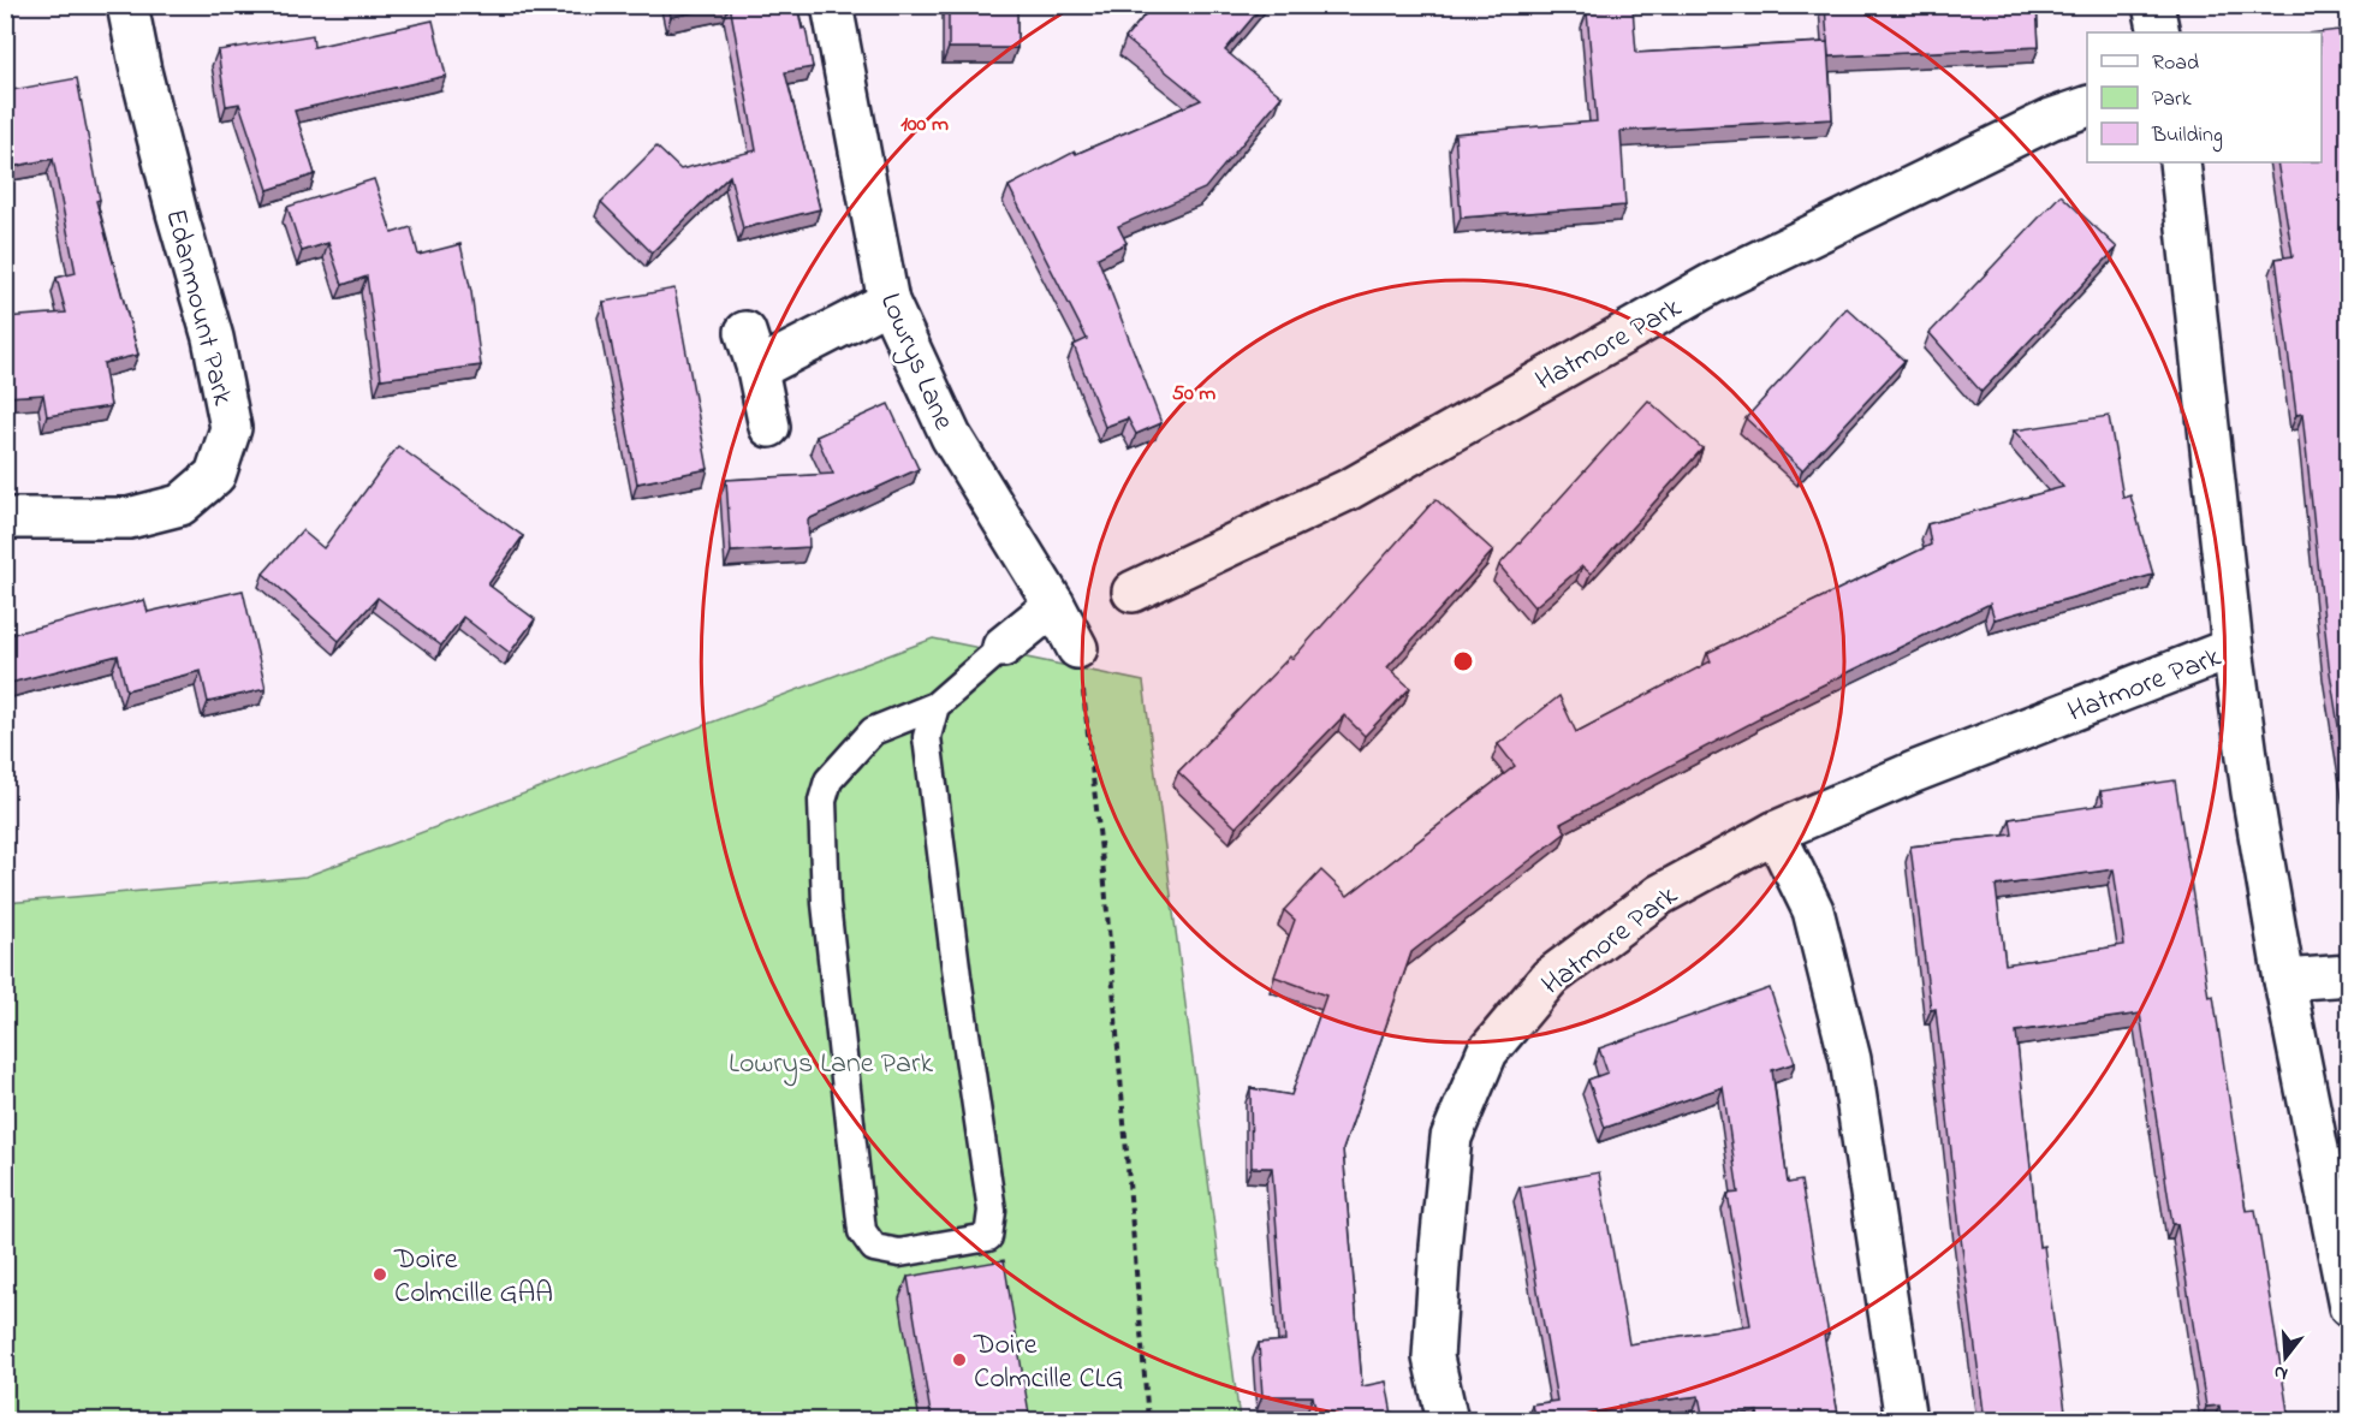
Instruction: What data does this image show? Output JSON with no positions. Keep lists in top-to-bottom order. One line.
{"streets":{"street":["Edanmount Park","Hatmore Park","Lowrys Lane"]},"parks":["Lowrys Lane Park"],"places":["Doire Colmcille GAA","Doire Colmcille CLG"],"legend":["Road","Park","Building"],"north":"bottom","rings":["100 m","50 m"]}
